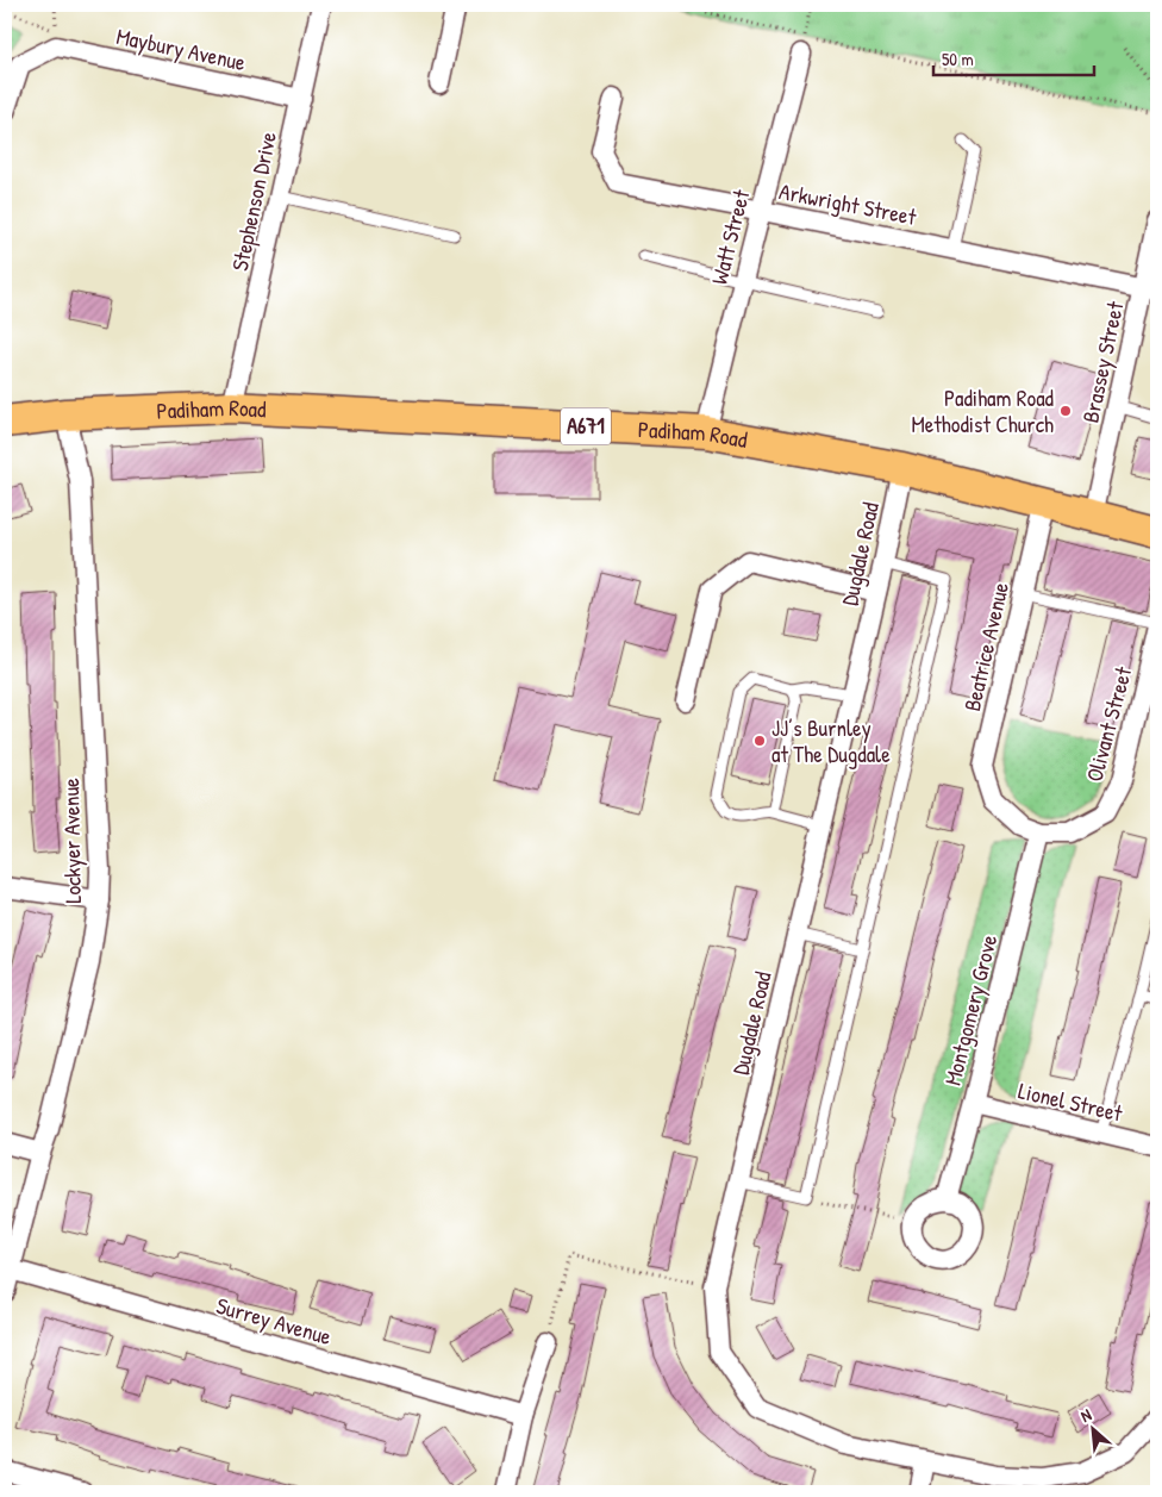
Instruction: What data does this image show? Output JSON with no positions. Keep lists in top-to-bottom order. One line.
{"streets":{"main road":["Padiham Road","A671"],"street":["Maybury Avenue","Stephenson Drive","Arkwright Street","Watt Street","Brassey Street","Dugdale Road","Beatrice Avenue","Olivant Street","Lockyer Avenue","Montgomery Grove","Lionel Street","Surrey Avenue"]},"crossings":[["Maybury Avenue","Stephenson Drive"],["Stephenson Drive","Padiham Road"],["Arkwright Street","Watt Street"],["Arkwright Street","Brassey Street"],["Watt Street","Padiham Road"],["Brassey Street","Padiham Road"],["Padiham Road","Dugdale Road"],["Padiham Road","Beatrice Avenue"],["Padiham Road","Lockyer Avenue"],["Beatrice Avenue","Olivant Street"],["Olivant Street","Montgomery Grove"],["Lockyer Avenue","Surrey Avenue"],["Montgomery Grove","Lionel Street"]],"places":["Padiham Road Methodist Church","JJ’s Burnley at The Dugdale"],"scale_bar":"50 m","north":"top left"}
